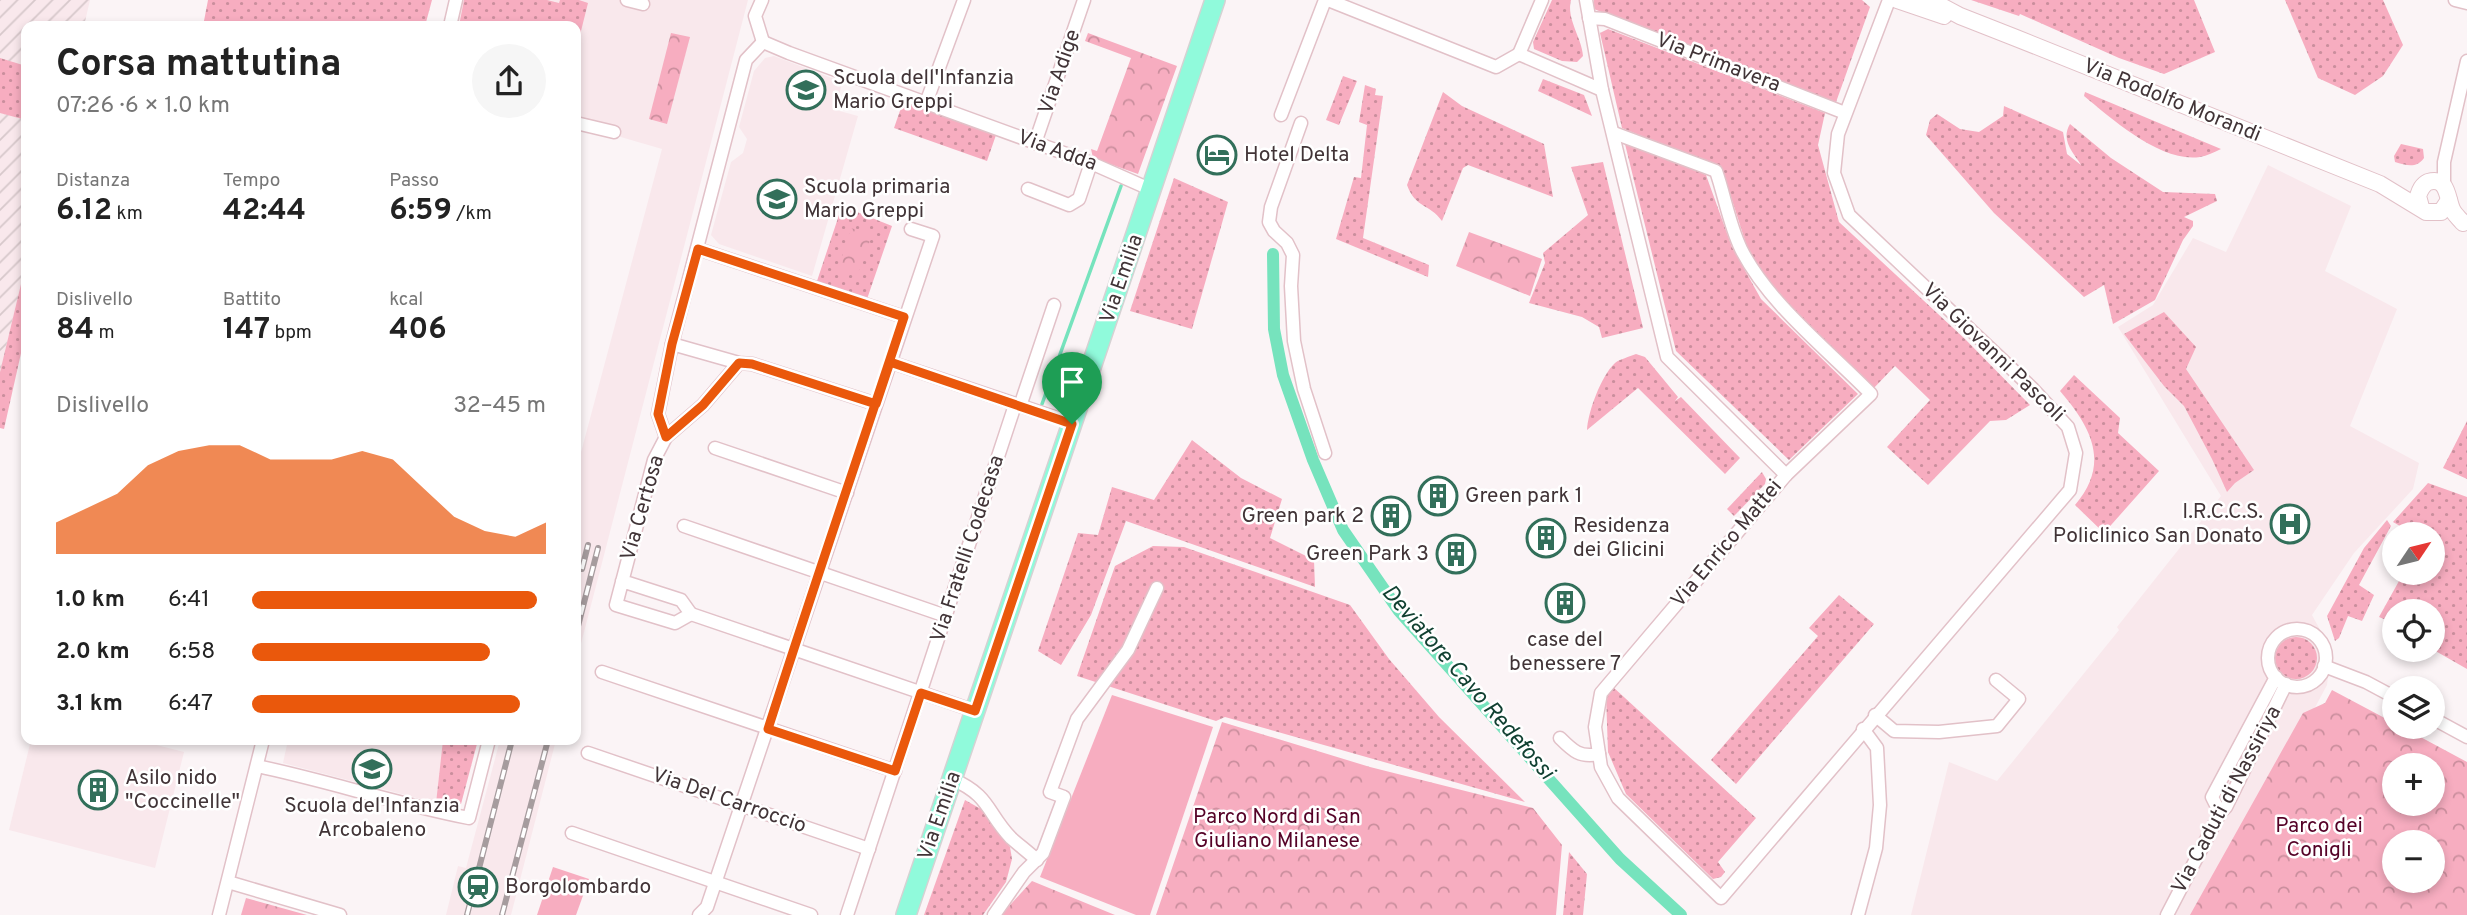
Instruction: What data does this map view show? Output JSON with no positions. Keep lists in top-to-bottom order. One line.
{"streets":{"main road":["Via Emilia"],"street":["Via Primavera","Via Adige","Via Rodolfo Morandi","Via Adda","Via Giovanni Pascoli","Via Certosa","Via Enrico Mattei","Via Fratelli Codecasa","Via Caduti di Nassiriya","Via Del Carroccio"]},"crossings":[["Via Primavera","Via Giovanni Pascoli"],["Via Primavera","Via Enrico Mattei"],["Via Adige","Via Adda"],["Via Adda","Via Emilia"],["Via Giovanni Pascoli","Via Enrico Mattei"],["Via Fratelli Codecasa","Via Del Carroccio"]],"water":["Deviatore Cavo Redefossi"],"parks":["Parco Nord di San Giuliano Milanese","Parco dei Conigli"],"places":{"school or university":["Scuola dell'Infanzia Mario Greppi","Scuola primaria Mario Greppi","Scuola del'Infanzia Arcobaleno"],"hotel":["Hotel Delta"],"building":["Green park 1","Green park 2","Residenza dei Glicini","Green Park 3","case del benessere 7","Asilo nido \"Coccinelle\""],"hospital":["I.R.C.C.S. Policlinico San Donato"],"station":["Borgolombardo"]},"north":"top right","page":{"heading":["Corsa mattutina","07:26 · 6 × 1.0 km"],"stats":[["Distanza","6.12 km"],["Tempo","42:44"],["Passo","6:59 /km"],["Dislivello","84 m"],["Battito","147 bpm"],["kcal","406"]],"chart":["Dislivello","32–45 m"],"map_buttons":["+","−"],"list":[{"name":"1.0 km","note":"6:41"},{"name":"2.0 km","note":"6:58"},{"name":"3.1 km","note":"6:47"}]}}
